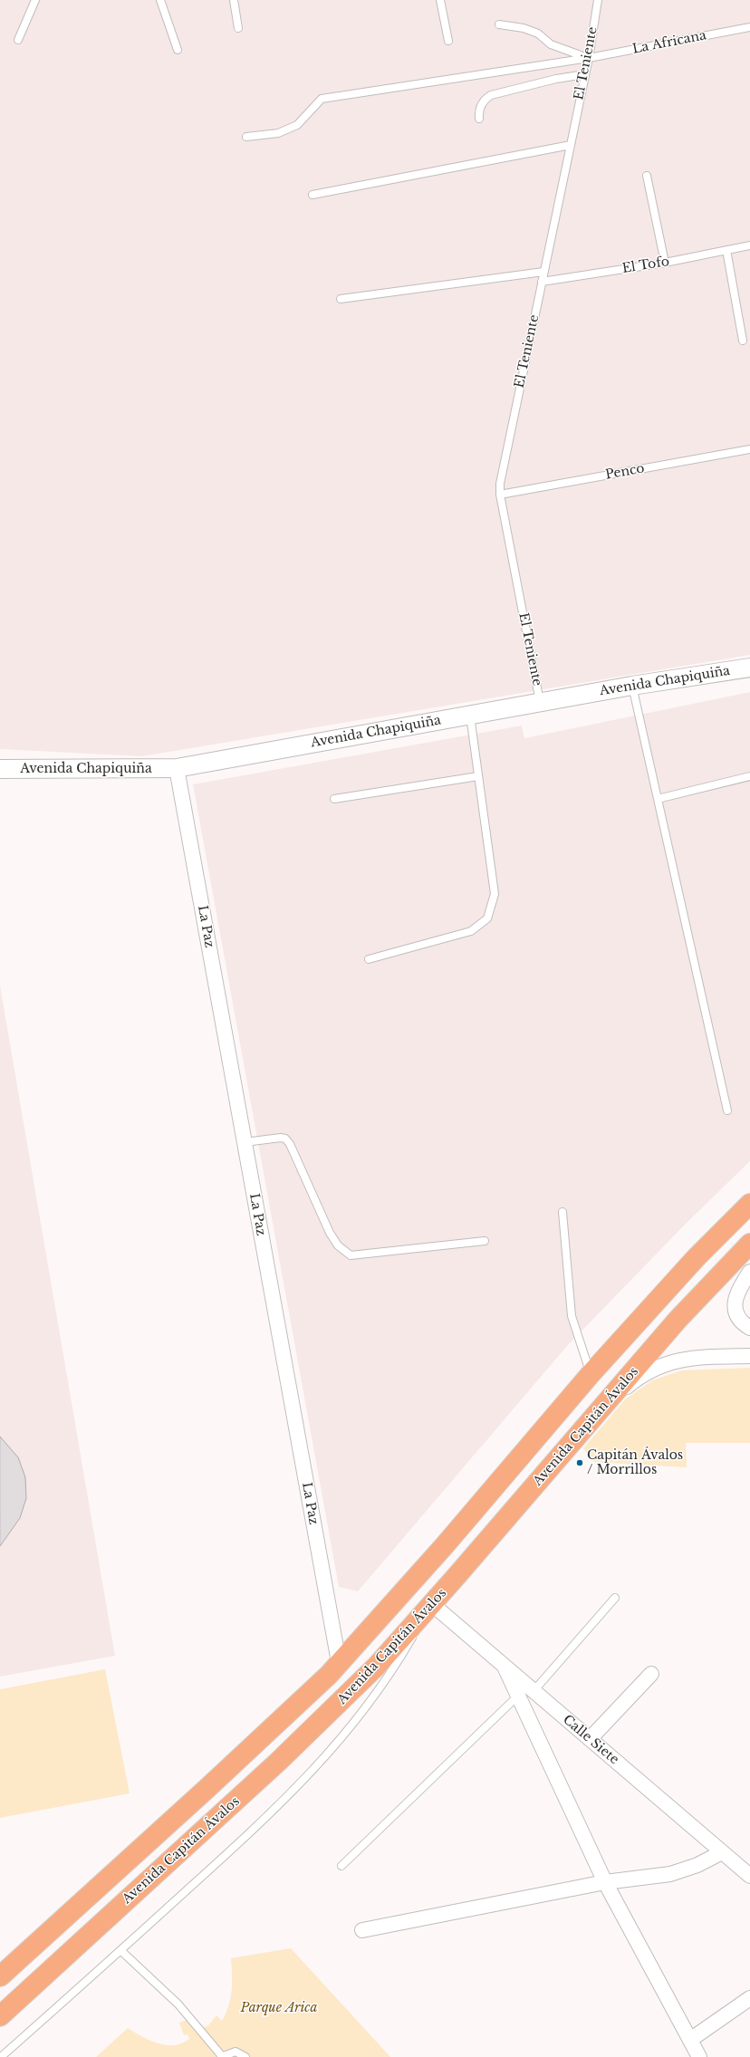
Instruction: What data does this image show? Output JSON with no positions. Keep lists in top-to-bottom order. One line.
{"streets":{"highway":["Avenida Capitán Ávalos"],"street":["Avenida Chapiquiña","La Paz","Calle Siete"],"lane":["La Africana","El Teniente","El Tofo","Penco"]},"crossings":[["La Africana","El Teniente"],["El Teniente","El Tofo"],["El Teniente","Penco"],["El Teniente","Avenida Chapiquiña"],["Avenida Chapiquiña","La Paz"],["Avenida Capitán Ávalos","Calle Siete"]],"parks":["Parque Arica"],"places":["Capitán Ávalos / Morrillos"]}
